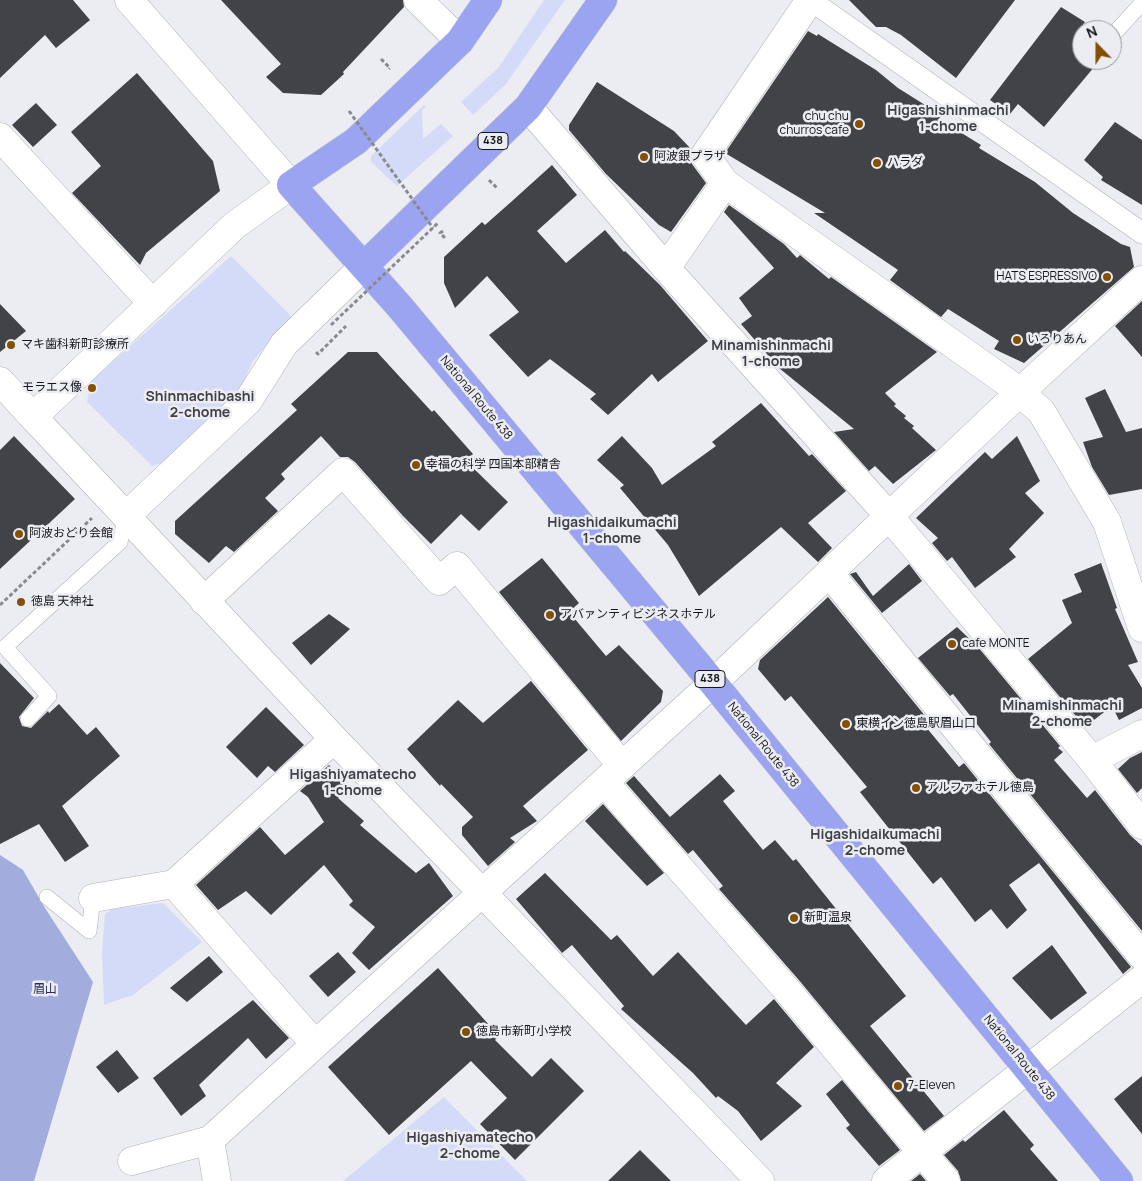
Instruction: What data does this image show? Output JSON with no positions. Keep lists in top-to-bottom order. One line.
{"streets":{"highway":["438","National Route 438"]},"crossings":[["438","National Route 438"]],"districts":["Higashishinmachi 1-chome","Minamishinmachi 1-chome","Shinmachibashi 2-chome","Higashidaikumachi 1-chome","Minamishinmachi 2-chome","Higashiyamatecho 1-chome","Higashidaikumachi 2-chome","Higashiyamatecho 2-chome"],"parks":["眉山"],"places":["chu chu churros cafe","阿波銀プラザ","ハラダ","HATS ESPRESSIVO","いろりあん","マキ歯科新町診療所","モラエス像","幸福の科学 四国本部精舎","阿波おどり会館","徳島 天神社","アバァンティビジネスホテル","cafe MONTE","東横イン徳島駅眉山口","アルファホテル徳島","新町温泉","徳島市新町小学校","7-Eleven"],"north":"top"}
